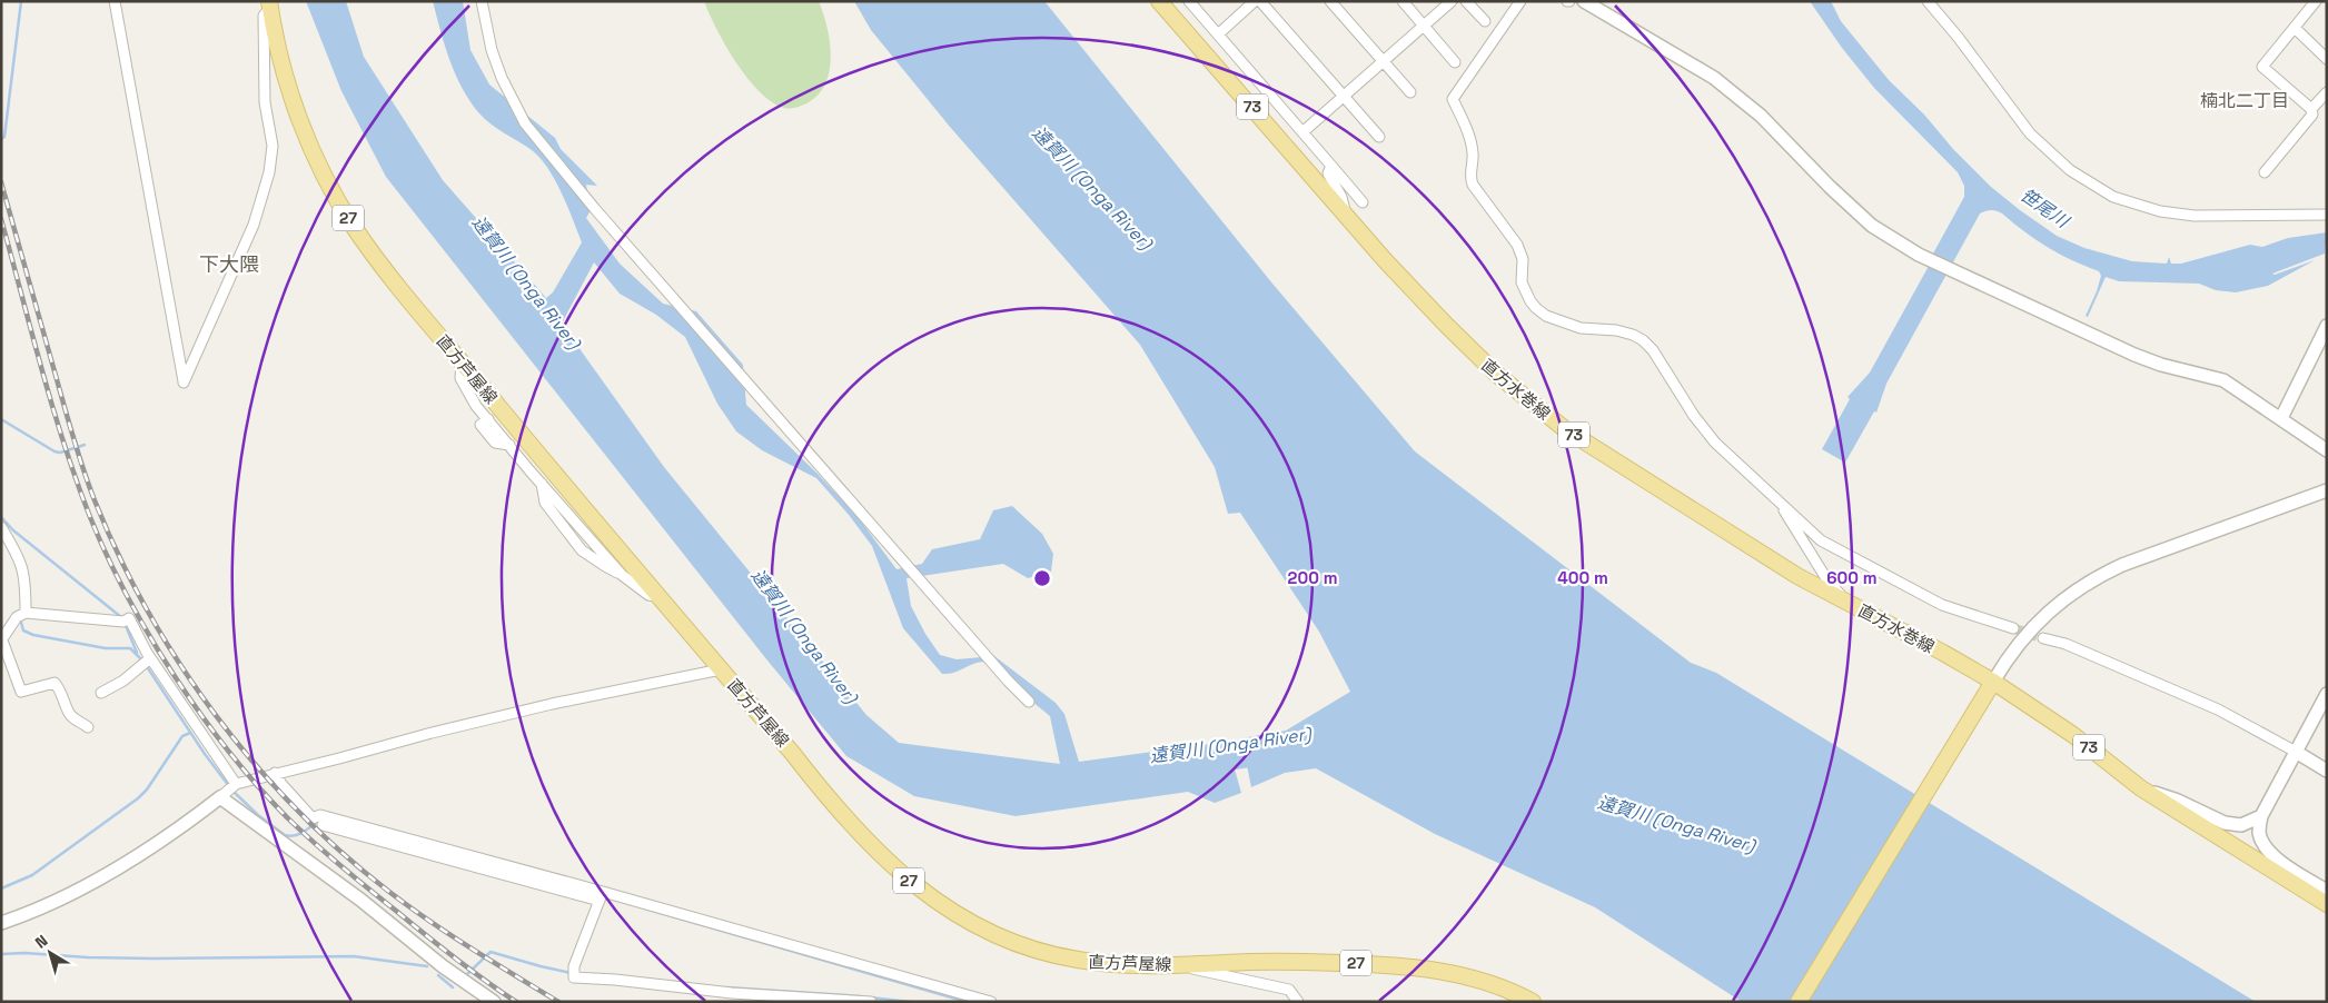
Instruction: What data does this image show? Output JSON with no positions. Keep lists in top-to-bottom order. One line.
{"streets":{"main road":["73","27","直方芦屋線","直方水巻線"]},"districts":["楠北二丁目","下大隈"],"water":["遠賀川 (Onga River)","笹尾川"],"north":"top left","rings":["200 m","400 m","600 m"]}
